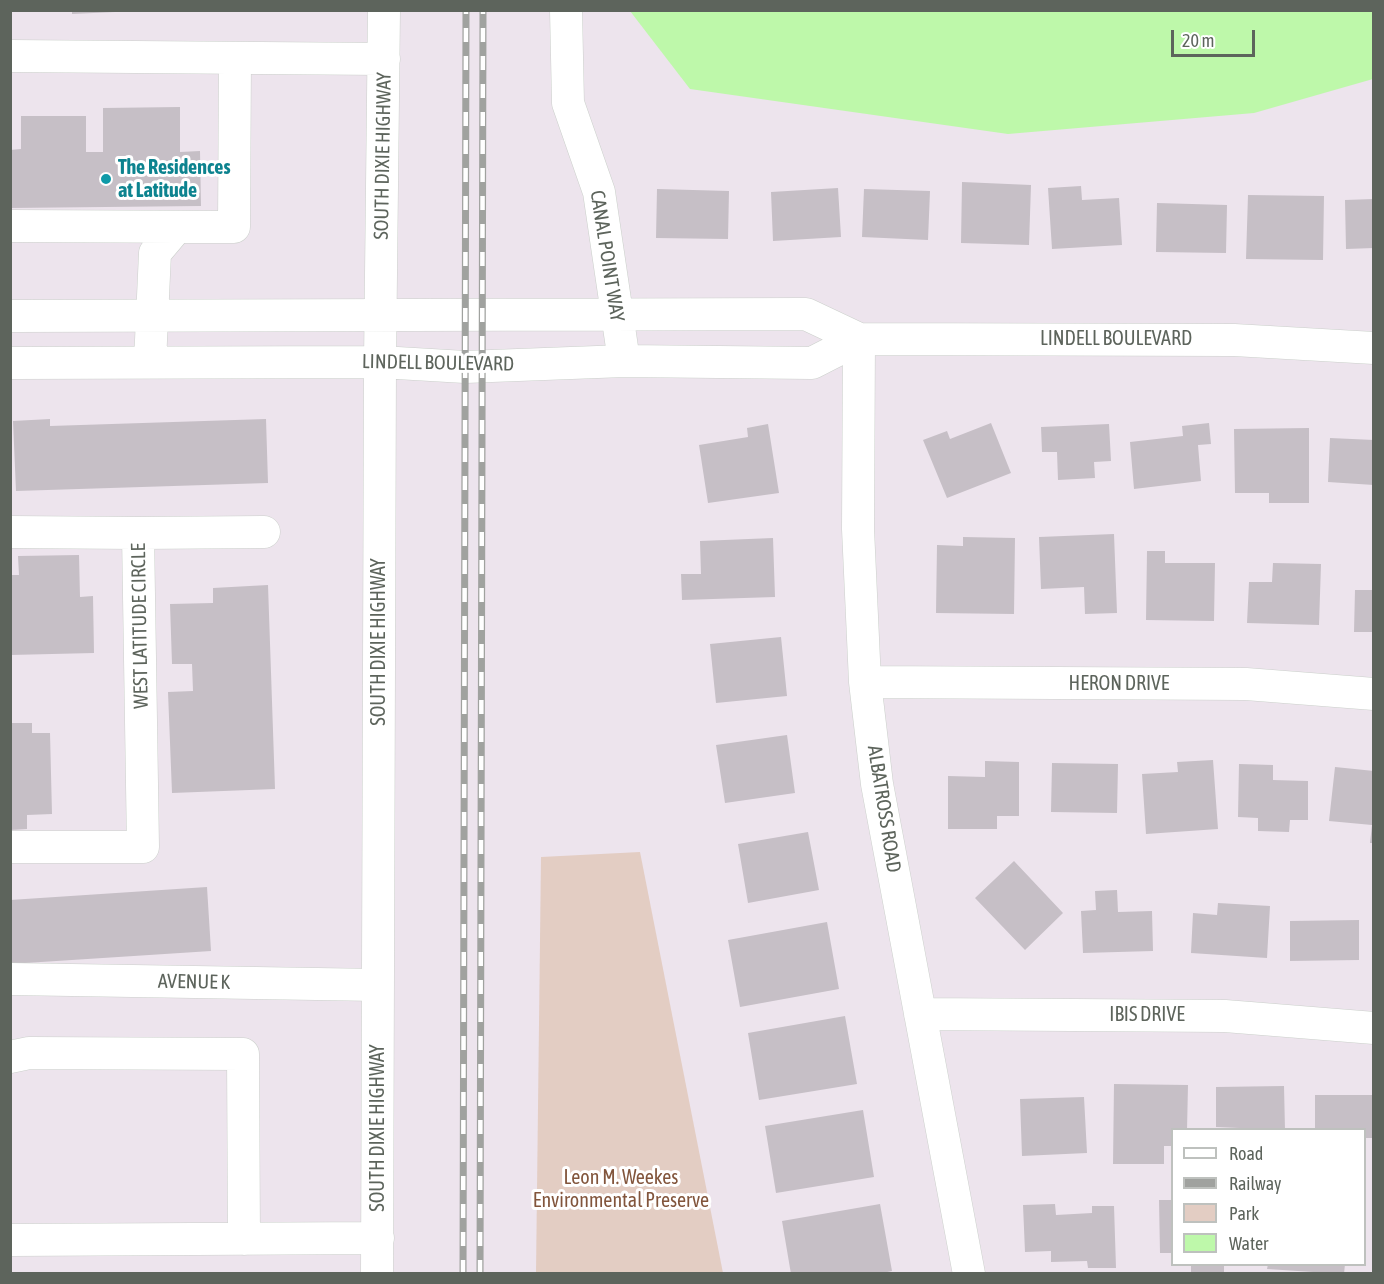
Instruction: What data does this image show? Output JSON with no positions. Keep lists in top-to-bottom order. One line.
{"streets":{"street":["SOUTH DIXIE HIGHWAY","CANAL POINT WAY","LINDELL BOULEVARD","WEST LATITUDE CIRCLE","HERON DRIVE","ALBATROSS ROAD","AVENUE K","IBIS DRIVE"]},"crossings":[["SOUTH DIXIE HIGHWAY","LINDELL BOULEVARD"],["SOUTH DIXIE HIGHWAY","AVENUE K"],["CANAL POINT WAY","LINDELL BOULEVARD"],["LINDELL BOULEVARD","ALBATROSS ROAD"],["HERON DRIVE","ALBATROSS ROAD"],["ALBATROSS ROAD","IBIS DRIVE"]],"parks":["Leon M. Weekes Environmental Preserve"],"places":["The Residences at Latitude"],"legend":["Road","Railway","Park","Water"],"scale_bar":"20 m"}
